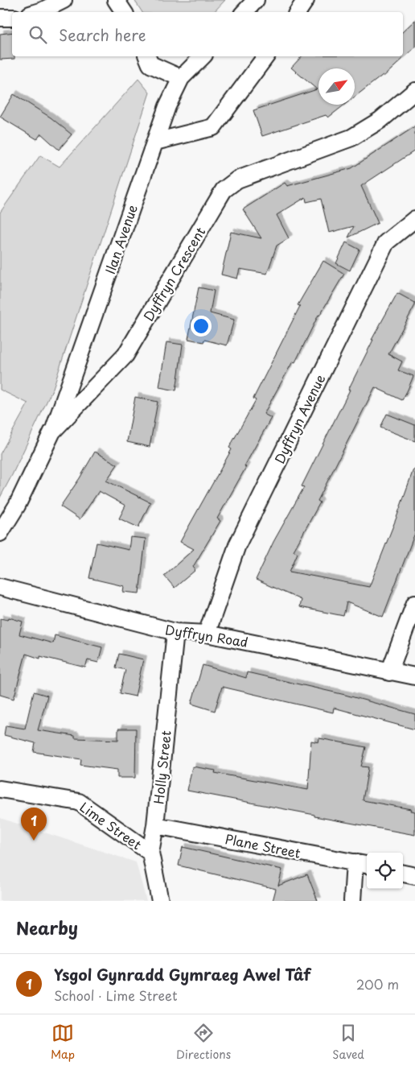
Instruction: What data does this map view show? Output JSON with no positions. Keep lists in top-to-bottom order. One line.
{"streets":{"street":["Ilan Avenue","Dyffryn Crescent","Dyffryn Avenue","Dyffryn Road","Holly Street","Lime Street","Plane Street"]},"crossings":[["Ilan Avenue","Dyffryn Crescent"],["Dyffryn Avenue","Dyffryn Road"],["Dyffryn Road","Holly Street"],["Holly Street","Lime Street"],["Holly Street","Plane Street"]],"north":"top right","page":{"search":"Search here","pins":"1","heading":"Nearby","list":[{"mark":"1","name":"Ysgol Gynradd Gymraeg Awel Tâf","note":"School · Lime Street","value":"200 m"}],"nav":["Map","Directions","Saved"]}}
